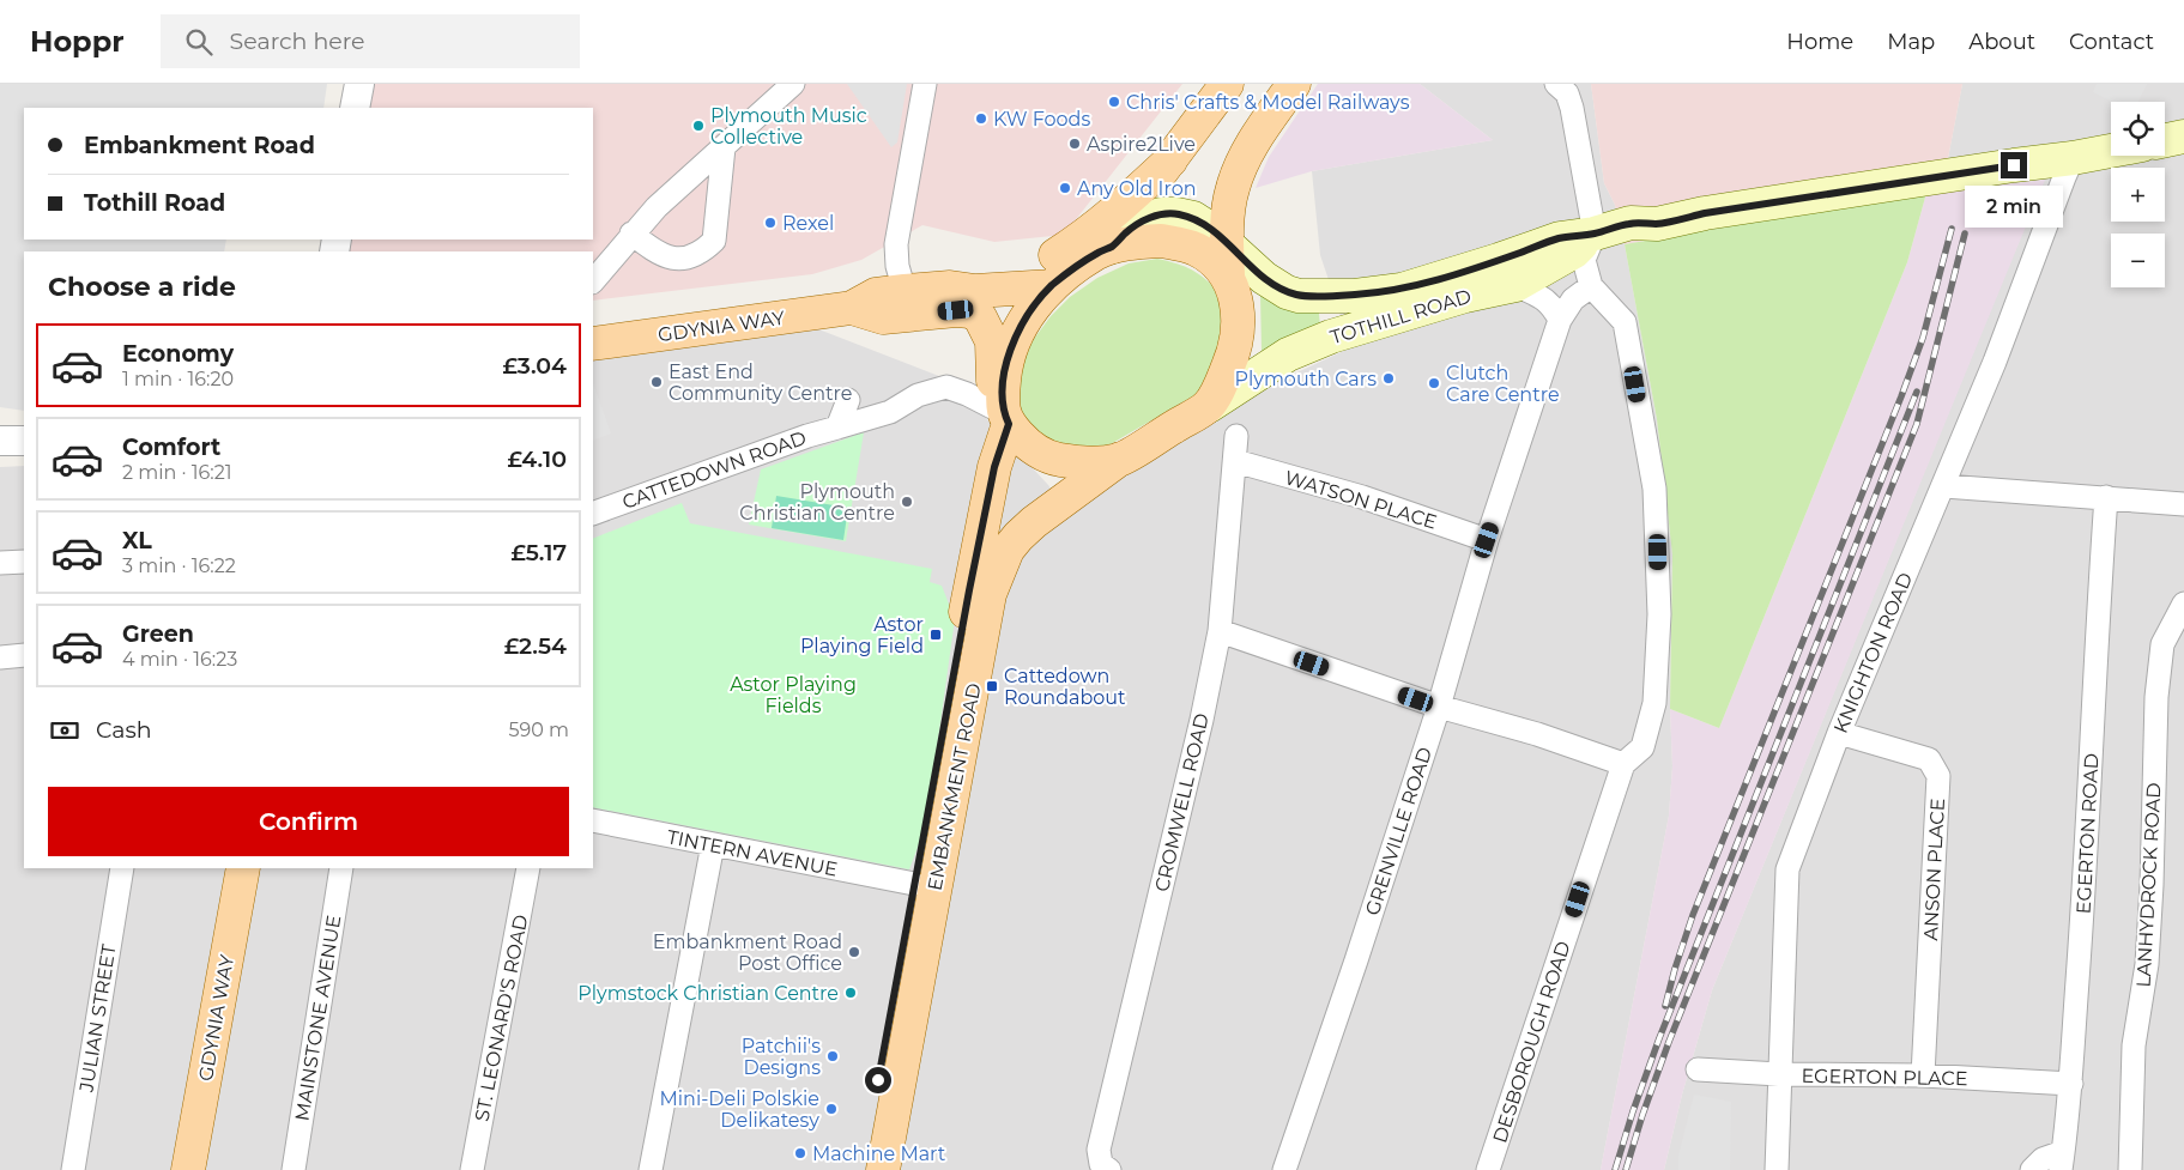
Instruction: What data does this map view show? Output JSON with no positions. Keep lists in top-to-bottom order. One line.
{"streets":{"main road":["TOTHILL ROAD","GDYNIA WAY","EMBANKMENT ROAD"],"street":["CATTEDOWN ROAD","WATSON PLACE","KNIGHTON ROAD","CROMWELL ROAD","GRENVILLE ROAD","EGERTON ROAD","TINTERN AVENUE","ANSON PLACE","LANHYDROCK ROAD","JULIAN STREET","MAINSTONE AVENUE","ST. LEONARD'S ROAD","DESBOROUGH ROAD","EGERTON PLACE"]},"crossings":[["TOTHILL ROAD","KNIGHTON ROAD"],["GDYNIA WAY","CATTEDOWN ROAD"],["GDYNIA WAY","EMBANKMENT ROAD"],["CATTEDOWN ROAD","EMBANKMENT ROAD"],["WATSON PLACE","CROMWELL ROAD"],["WATSON PLACE","GRENVILLE ROAD"],["KNIGHTON ROAD","ANSON PLACE"],["KNIGHTON ROAD","EGERTON PLACE"],["EMBANKMENT ROAD","TINTERN AVENUE"],["GRENVILLE ROAD","DESBOROUGH ROAD"],["EGERTON ROAD","EGERTON PLACE"],["ANSON PLACE","EGERTON PLACE"]],"parks":["Astor Playing Fields"],"places":{"other":["Chris' Crafts & Model Railways","KW Foods","Plymouth Music Collective","Aspire2Live","Any Old Iron","Rexel","Plymouth Cars","East End Community Centre","Clutch Care Centre","Plymouth Christian Centre","Embankment Road Post Office","Plymstock Christian Centre","Patchii's Designs","Mini-Deli Polskie Delikatesy","Machine Mart"],"transit":["Astor Playing Field","Cattedown Roundabout"]},"page":{"header":"Hoppr","search":"Search here","nav":["Home","Map","About","Contact"],"map_buttons":["+","−"],"banner":["Embankment Road","Tothill Road"],"bubble":"2 min","heading":"Choose a ride","list":[{"name":"Economy","note":"1 min · 16:20","value":"£3.04"},{"name":"Comfort","note":"2 min · 16:21","value":"£4.10"},{"name":"XL","note":"3 min · 16:22","value":"£5.17"},{"name":"Green","note":"4 min · 16:23","value":"£2.54"}],"pay":["Cash","590 m"],"buttons":"Confirm"}}
